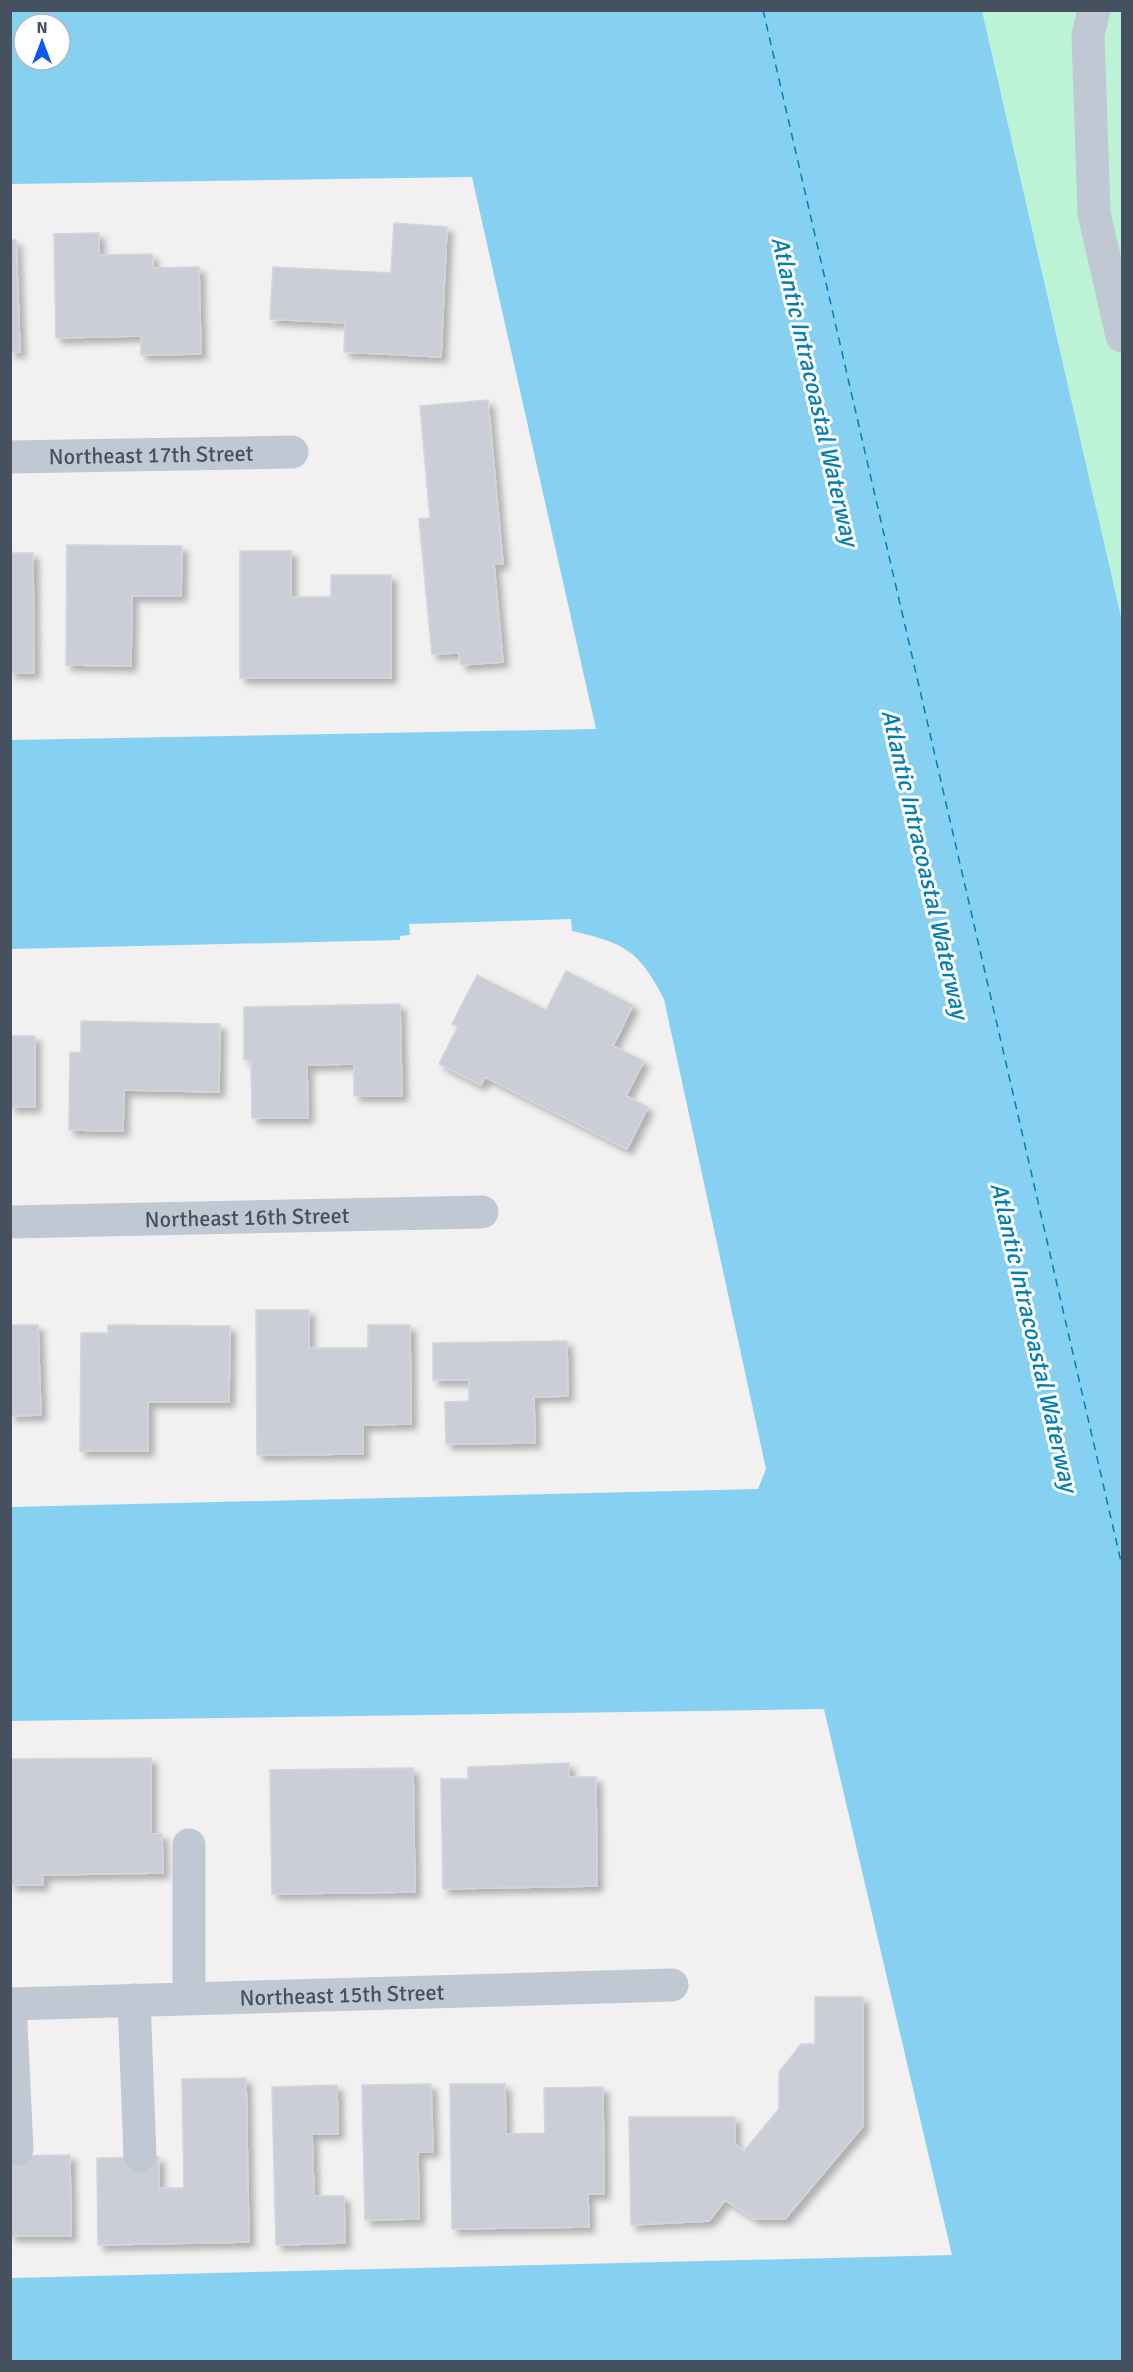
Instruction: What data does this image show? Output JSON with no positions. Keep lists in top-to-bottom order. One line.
{"streets":{"street":["Northeast 17th Street","Northeast 16th Street","Northeast 15th Street"]},"water":["Atlantic Intracoastal Waterway"],"north":"top"}
